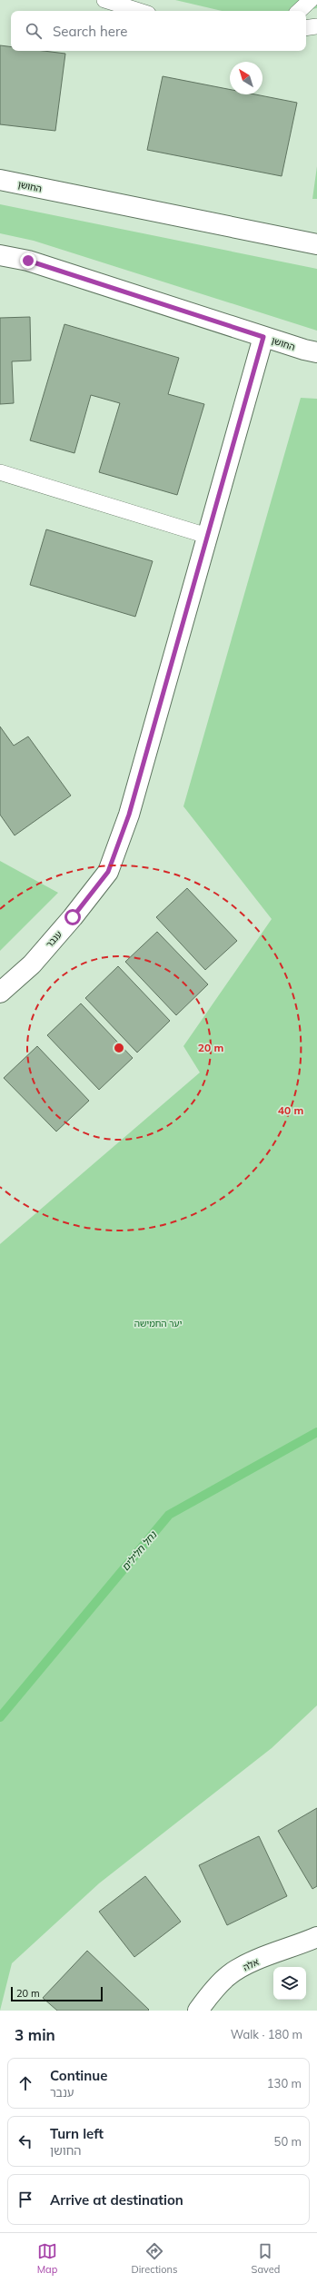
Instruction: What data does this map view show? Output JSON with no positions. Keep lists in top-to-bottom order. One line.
{"streets":{"street":["החושן","ענבר","אלה"]},"crossings":[["החושן","ענבר"]],"water":["נחל חלילים"],"parks":["יער החמישה"],"scale_bar":"20 m","north":"top left","page":{"search":"Search here","scale":"20 m","heading":["3 min","Walk · 180 m"],"list":[["Continue","ענבר","130 m"],["Turn left","החושן","50 m"],"Arrive at destination"],"nav":["Map","Directions","Saved"]},"rings":["20 m","40 m"]}
